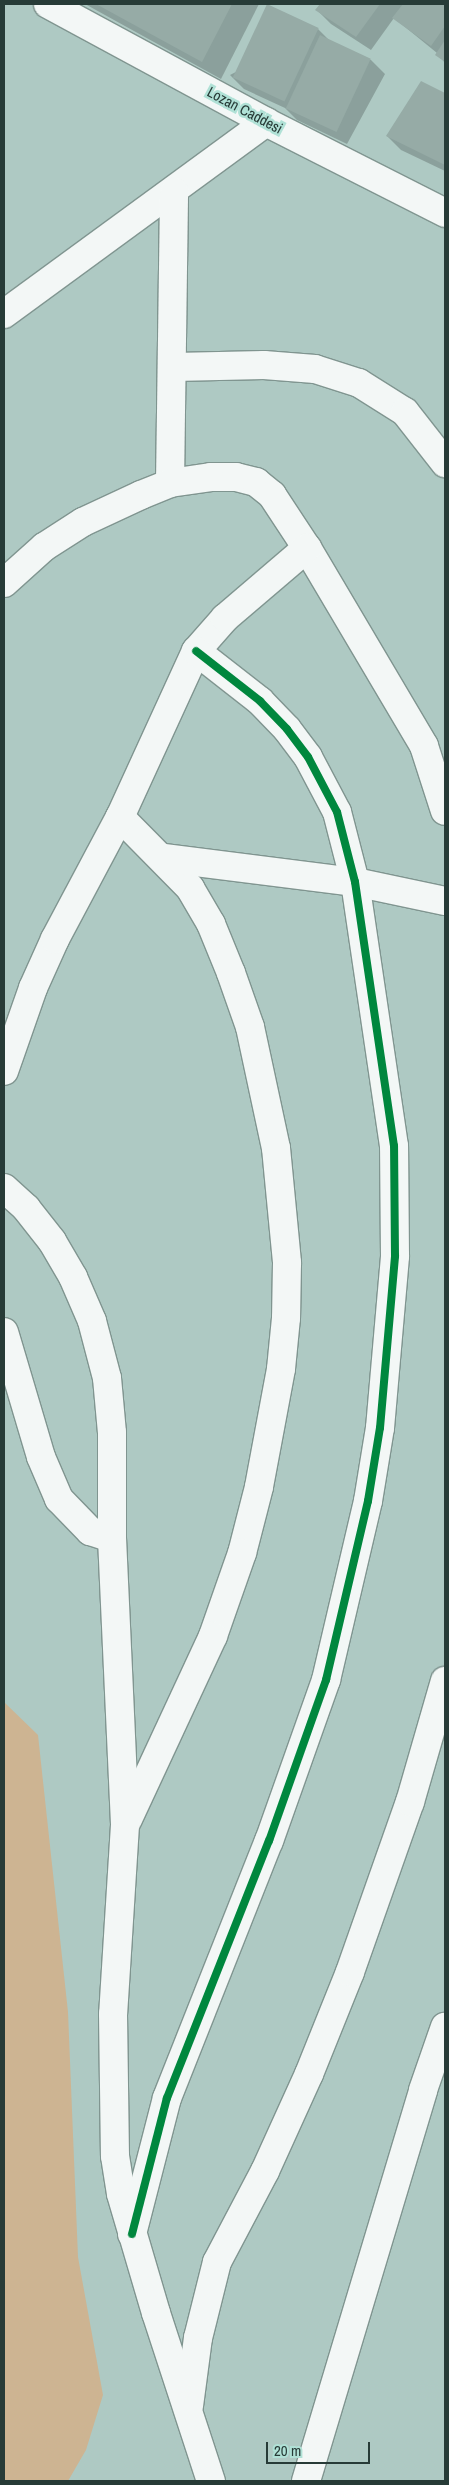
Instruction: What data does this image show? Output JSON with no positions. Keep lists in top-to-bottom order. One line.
{"streets":{"street":["Lozan Caddesi"]},"scale_bar":"20 m"}
